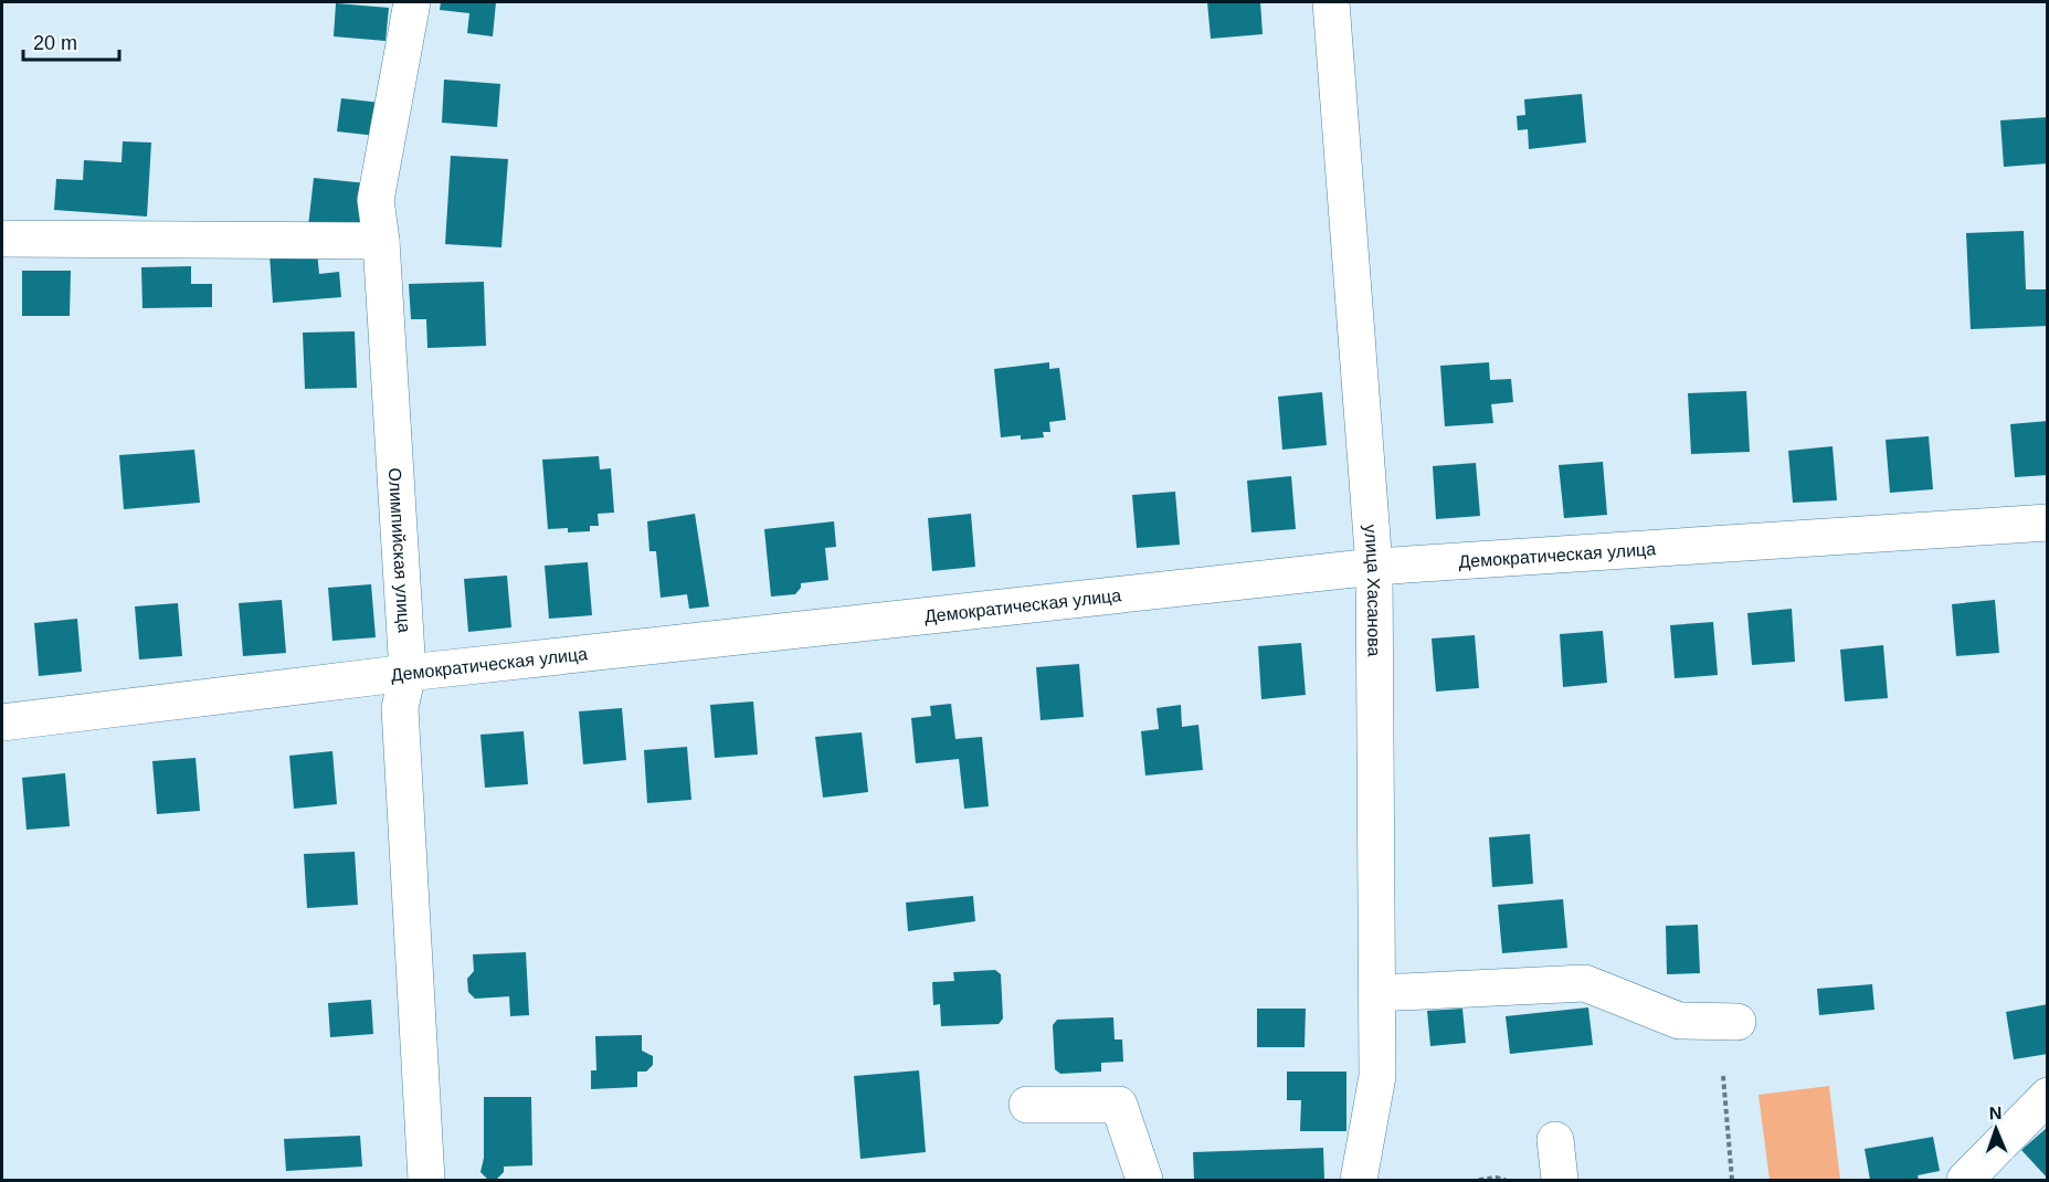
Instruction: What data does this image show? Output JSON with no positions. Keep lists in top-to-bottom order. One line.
{"streets":{"street":["Олимпийская улица","Демократическая улица","улица Хасанова"]},"crossings":[["Олимпийская улица","Демократическая улица"],["Демократическая улица","улица Хасанова"]],"scale_bar":"20 m","north":"top"}
